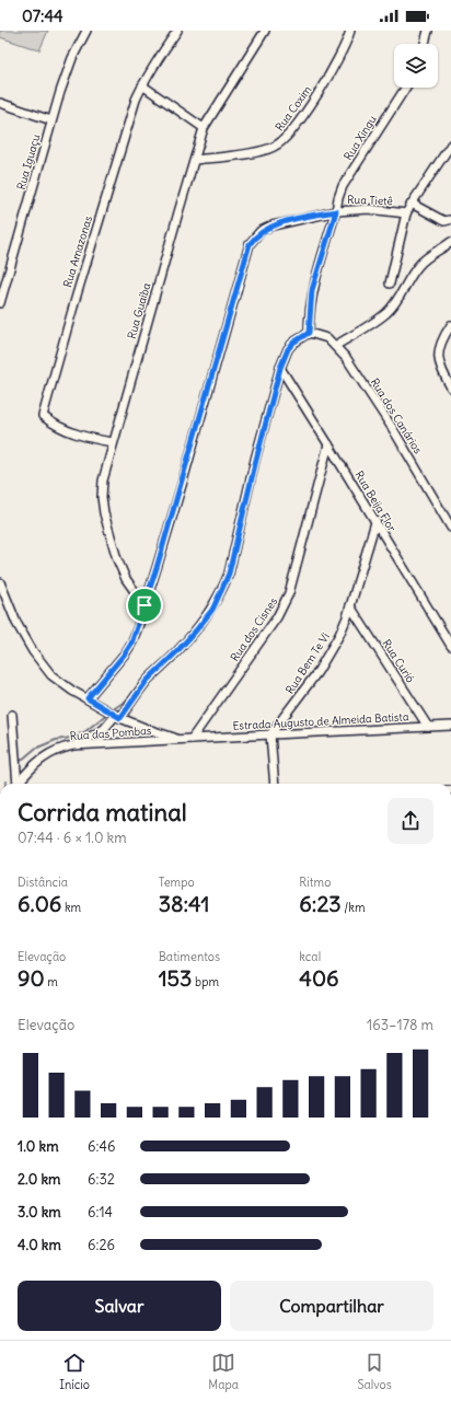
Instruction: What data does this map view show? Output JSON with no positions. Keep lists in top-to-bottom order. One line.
{"streets":{"street":["Rua Coxim","Rua Xingu","Rua Iguaçu","Rua Tietê","Rua Amazonas","Rua Guaíba","Rua dos Canários","Rua Beija Flor","Rua dos Cisnes","Rua Curió","Rua Bem Te Vi","Estrada Augusto de Almeida Batista","Rua das Pombas"]},"crossings":[["Rua Coxim","Rua Guaíba"],["Rua Xingu","Rua Tietê"],["Rua Xingu","Rua dos Canários"],["Rua Tietê","Rua Guaíba"],["Rua Amazonas","Rua Guaíba"],["Rua Beija Flor","Rua dos Cisnes"],["Rua Beija Flor","Rua Bem Te Vi"],["Rua dos Cisnes","Estrada Augusto de Almeida Batista"],["Rua dos Cisnes","Rua das Pombas"],["Rua Curió","Rua Bem Te Vi"],["Rua Curió","Estrada Augusto de Almeida Batista"],["Rua Bem Te Vi","Estrada Augusto de Almeida Batista"],["Estrada Augusto de Almeida Batista","Rua das Pombas"]],"page":{"status":"07:44","heading":["Corrida matinal","07:44 · 6 × 1.0 km"],"stats":[["Distância","6.06 km"],["Tempo","38:41"],["Ritmo","6:23 /km"],["Elevação","90 m"],["Batimentos","153 bpm"],["kcal","406"]],"chart":["Elevação","163–178 m"],"list":[{"name":"1.0 km","note":"6:46"},{"name":"2.0 km","note":"6:32"},{"name":"3.0 km","note":"6:14"},{"name":"4.0 km","note":"6:26"}],"buttons":["Salvar","Compartilhar"],"tabs":["Início","Mapa","Salvos"]}}
